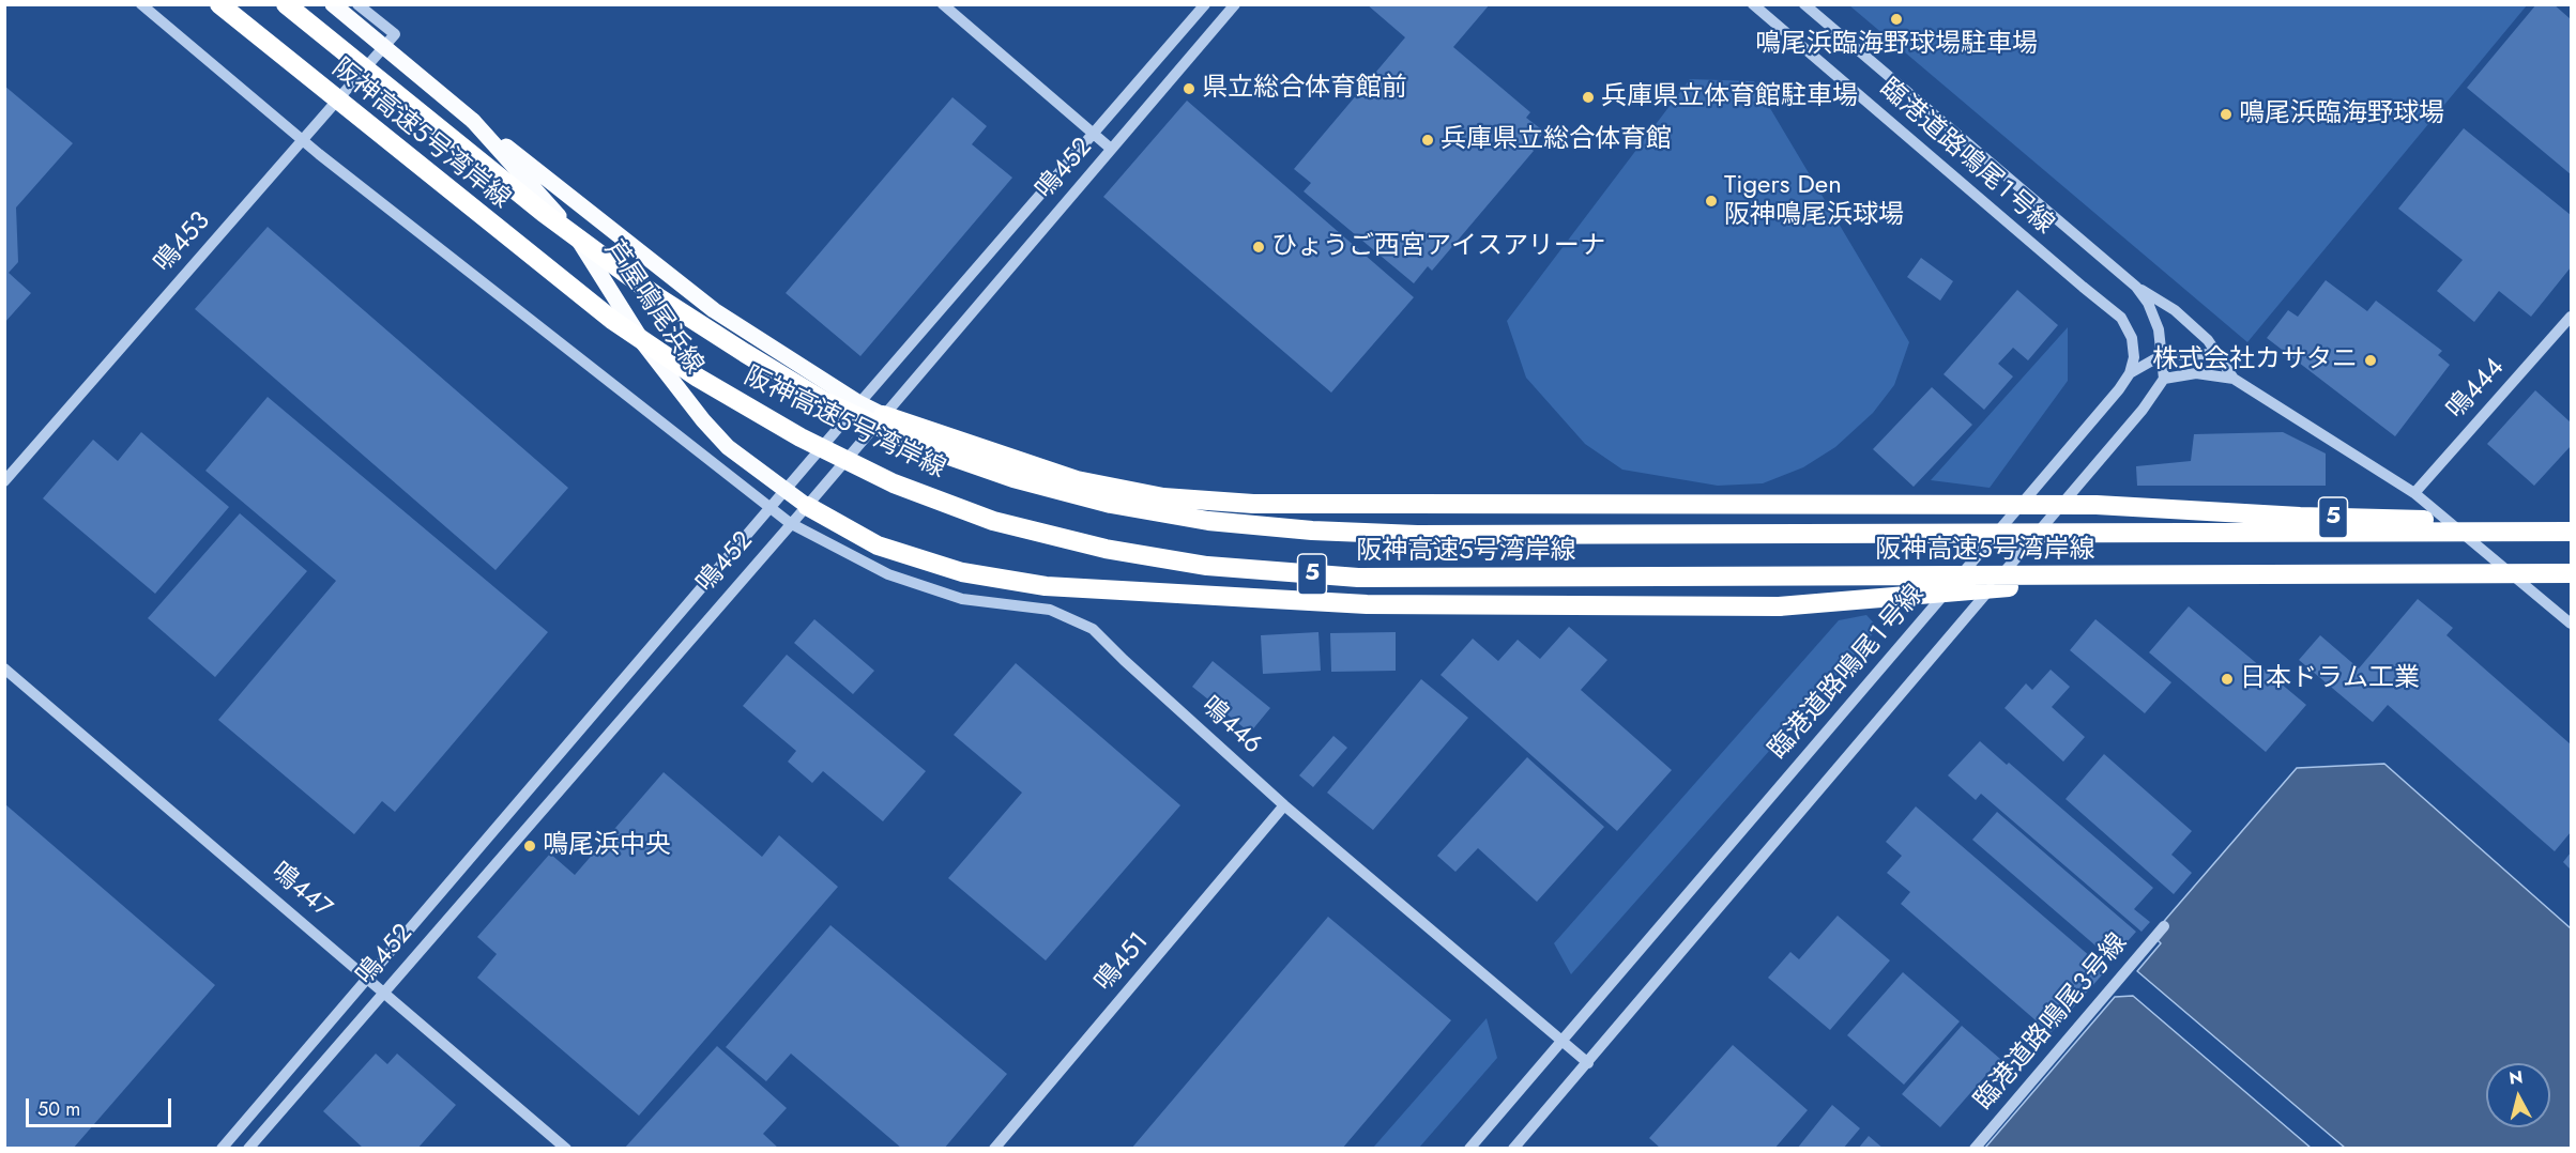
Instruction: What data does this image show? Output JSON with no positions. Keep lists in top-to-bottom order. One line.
{"streets":{"highway":["阪神高速5号湾岸線","5"],"main road":["芦屋鳴尾浜線"],"street":["臨港道路鳴尾１号線","鳴452","鳴453","鳴444","鳴446","鳴447","鳴451","臨港道路鳴尾３号線"]},"crossings":[["阪神高速5号湾岸線","5"],["臨港道路鳴尾１号線","鳴446"],["鳴452","芦屋鳴尾浜線"],["鳴452","5"],["鳴452","鳴446"],["鳴452","鳴447"],["鳴453","鳴446"],["芦屋鳴尾浜線","5"],["鳴446","鳴451"]],"places":["鳴尾浜臨海野球場駐車場","県立総合体育館前","兵庫県立体育館駐車場","鳴尾浜臨海野球場","兵庫県立総合体育館","Tigers Den 阪神鳴尾浜球場","ひょうご西宮アイスアリーナ","株式会社カサタニ","日本ドラム工業","鳴尾浜中央"],"scale_bar":"50 m","north":"top"}
